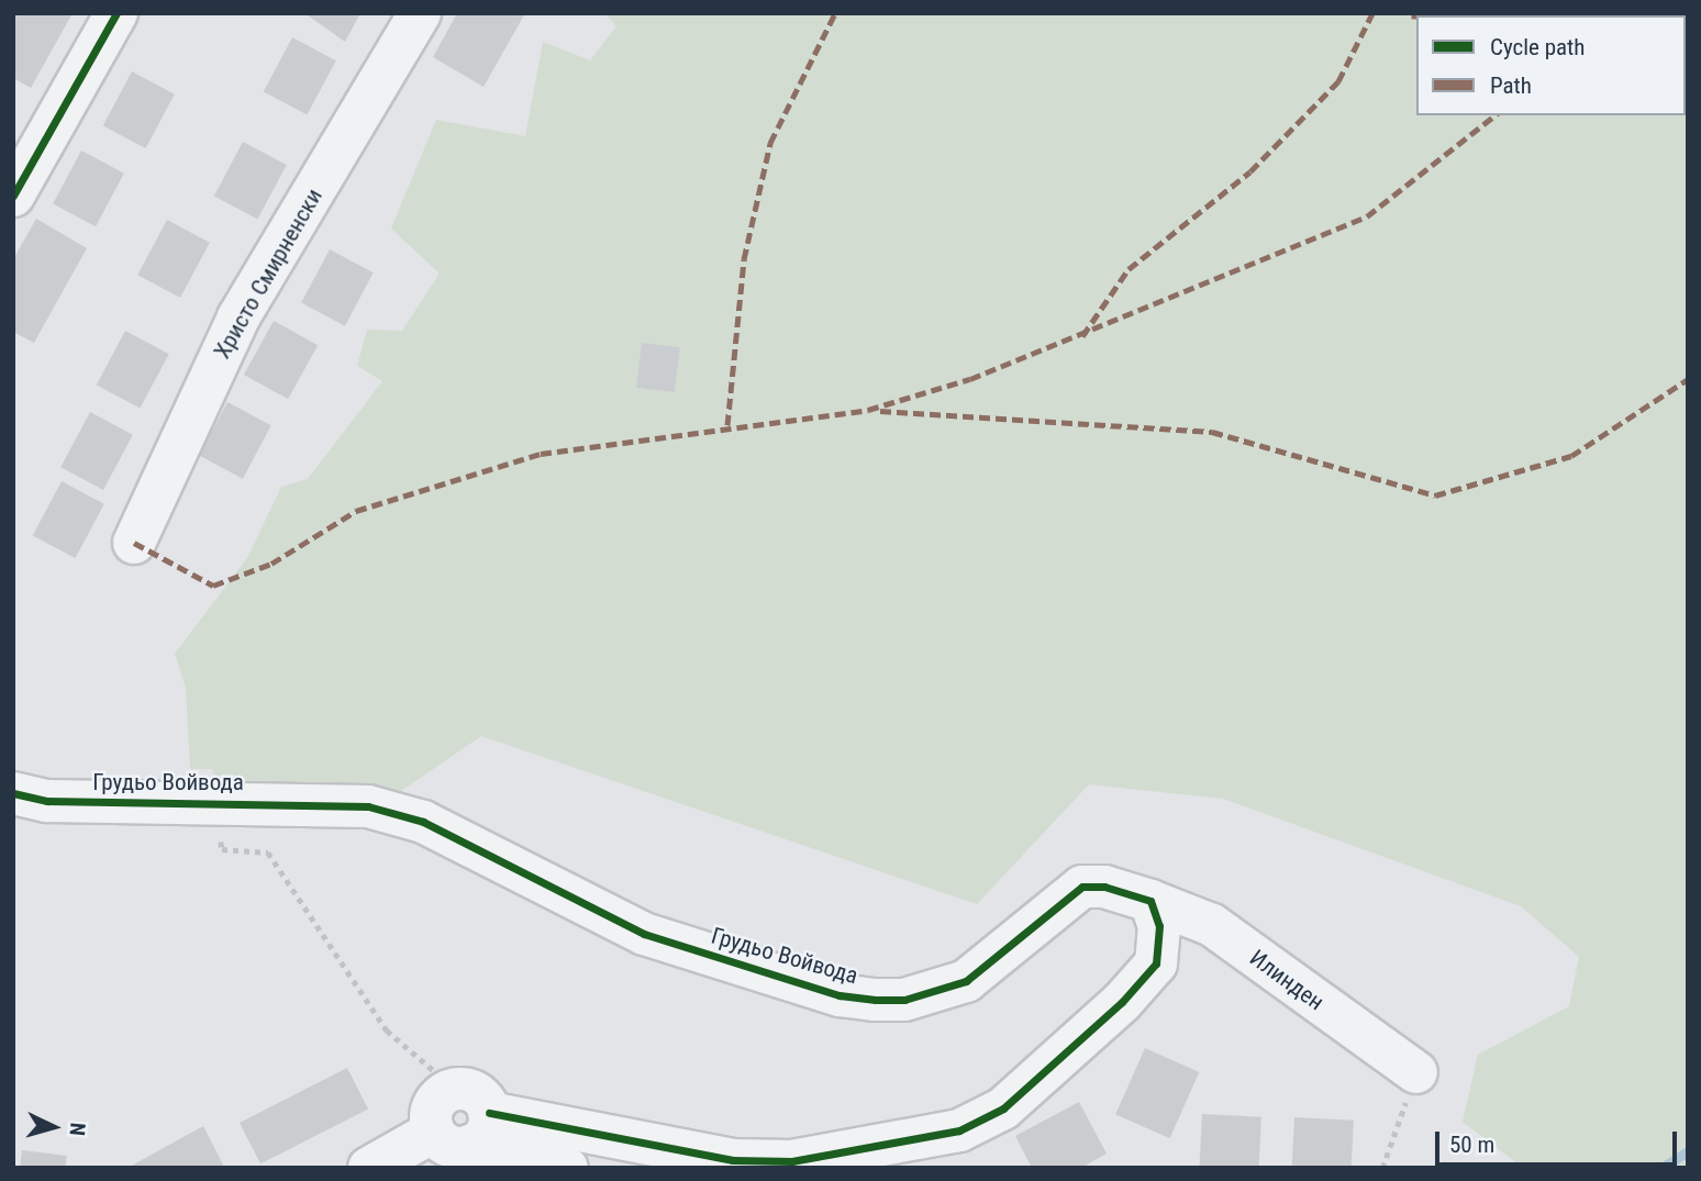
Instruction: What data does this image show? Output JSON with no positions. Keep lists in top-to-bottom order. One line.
{"streets":{"street":["Христо Смирненски","Грудьо Войвода","Илинден"]},"crossings":[["Грудьо Войвода","Илинден"]],"legend":["Cycle path","Path"],"scale_bar":"50 m","north":"right"}
